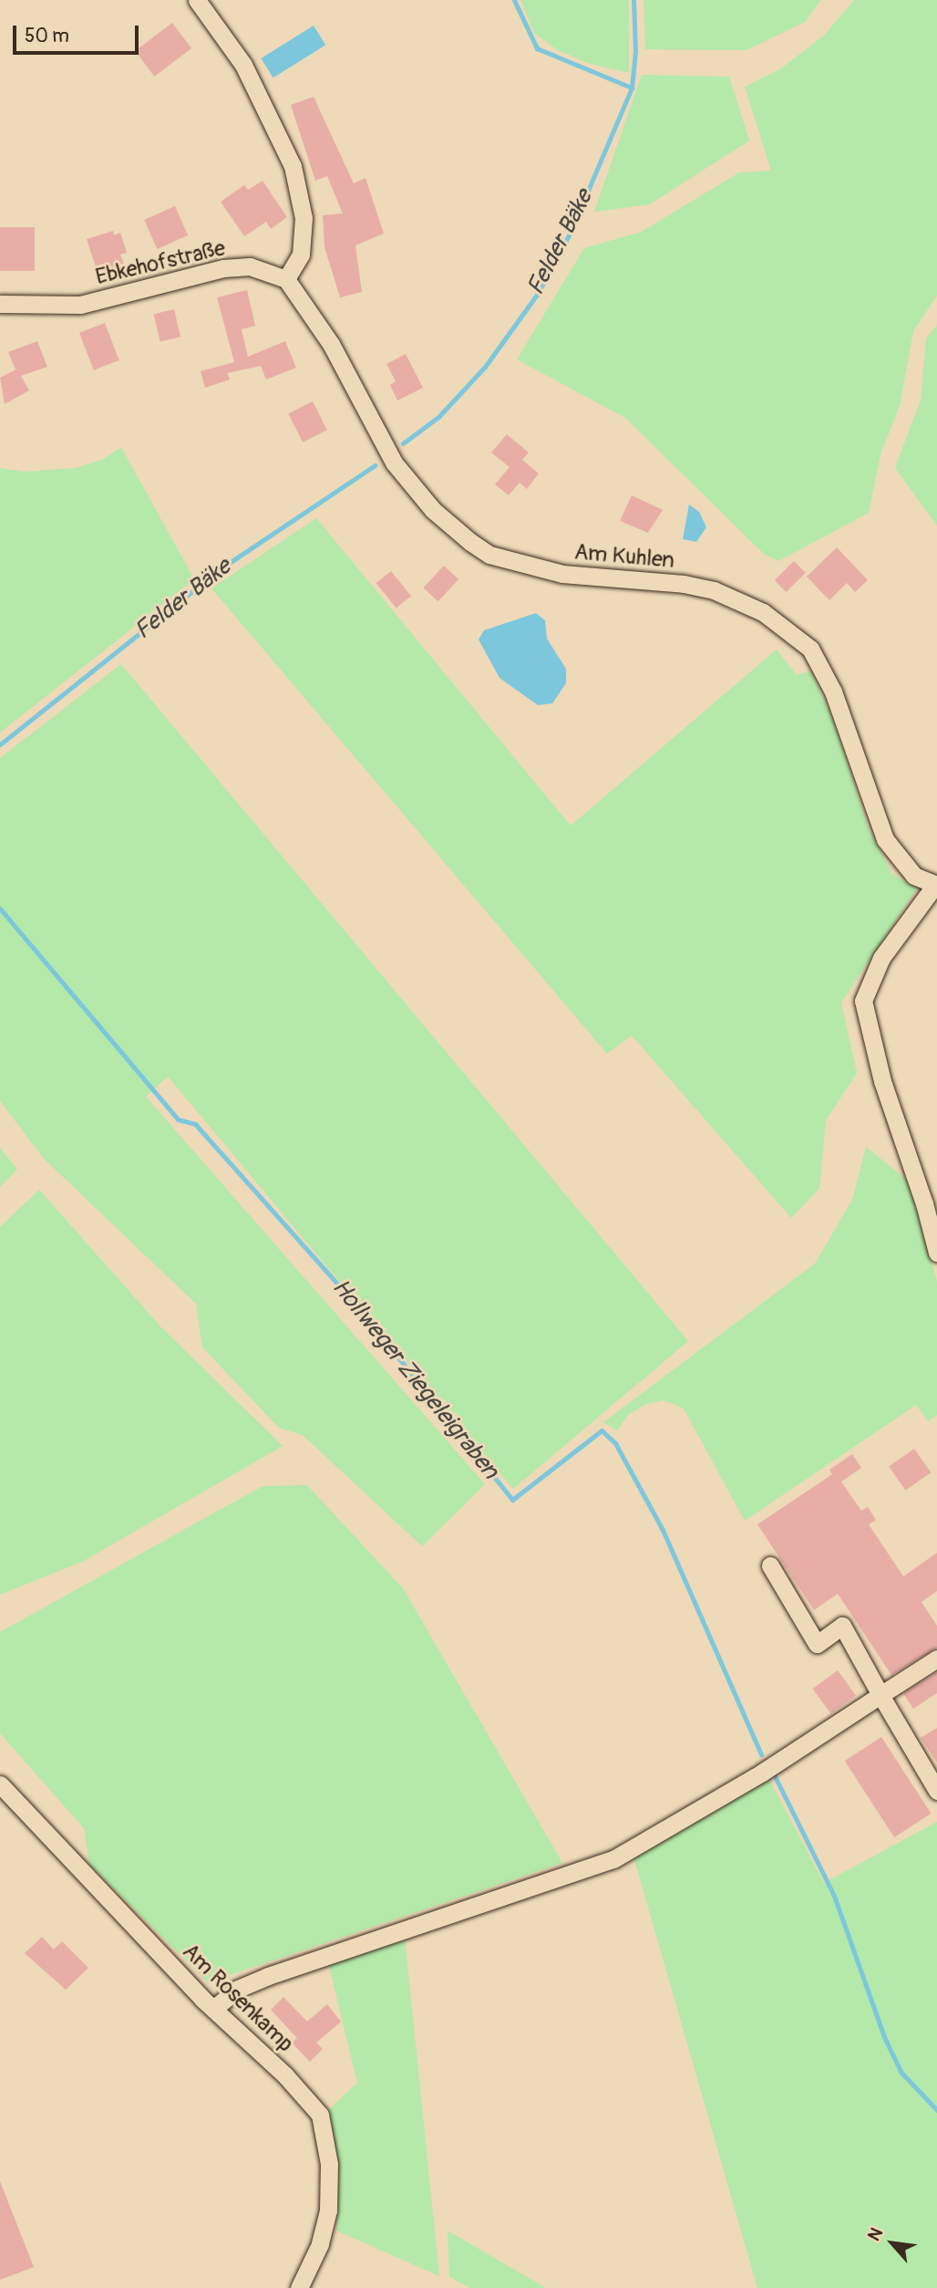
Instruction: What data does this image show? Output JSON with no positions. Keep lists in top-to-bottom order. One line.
{"streets":{"street":["Ebkehofstraße","Am Kuhlen","Am Rosenkamp"]},"crossings":[["Ebkehofstraße","Am Kuhlen"]],"water":["Felder Bäke","Hollweger Ziegeleigraben"],"scale_bar":"50 m","north":"top left"}
